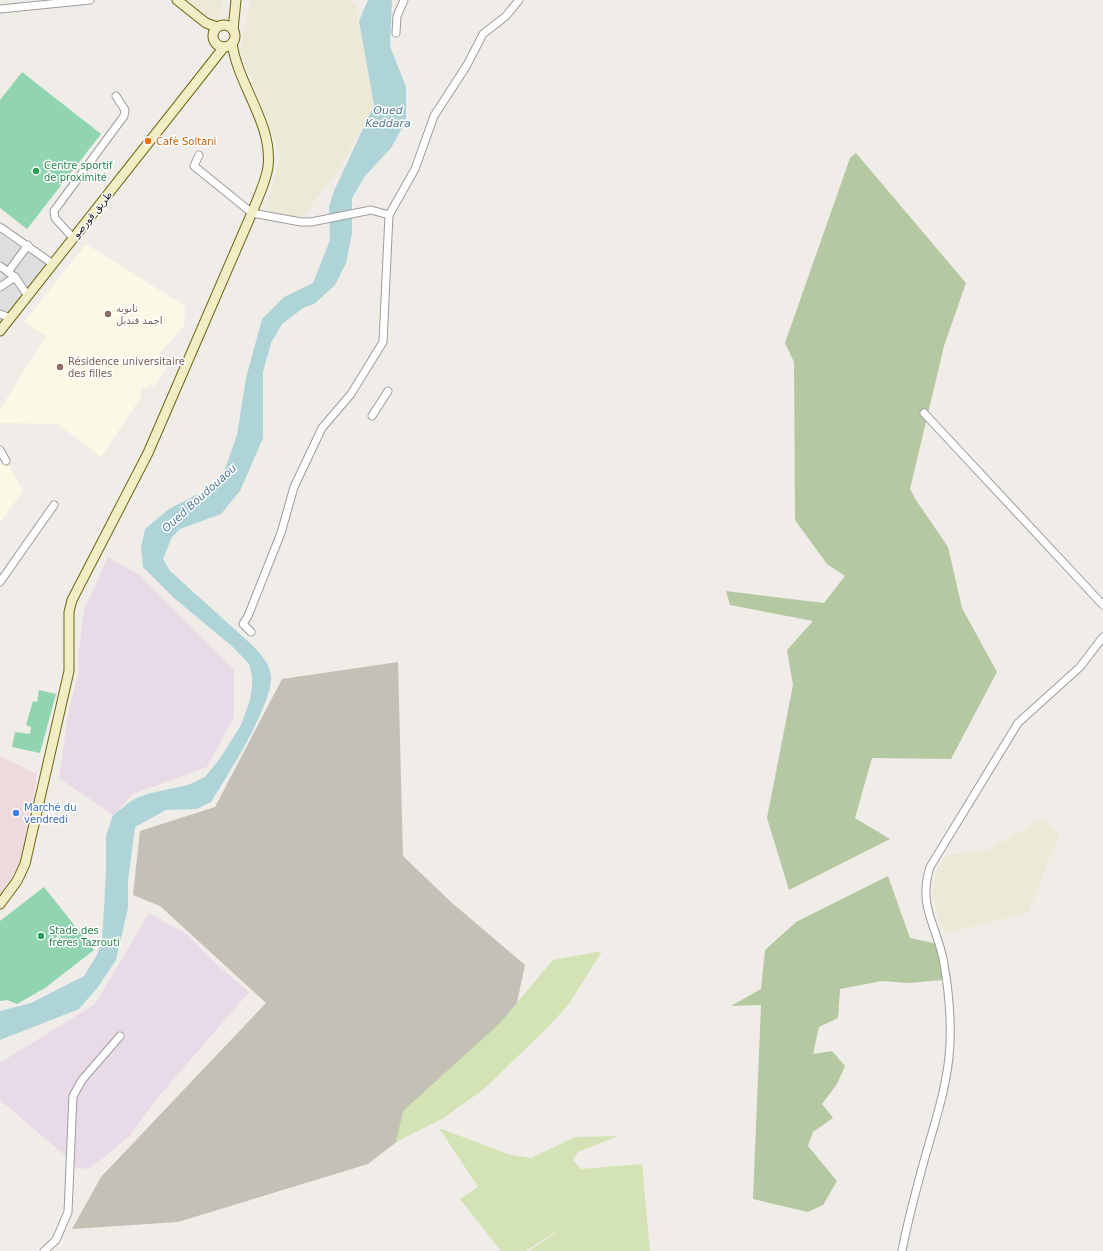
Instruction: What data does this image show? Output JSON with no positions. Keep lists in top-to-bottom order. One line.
{"streets":{"main road":["طريق قورصو"]},"water":["Oued Keddara","Oued Boudouaou"],"places":["Cafè Soltani","Centre sportif de proximité","ثانوية احمد قنديل","Résidence universitaire des filles","Marché du vendredi","Stade des frères Tazrouti"]}
